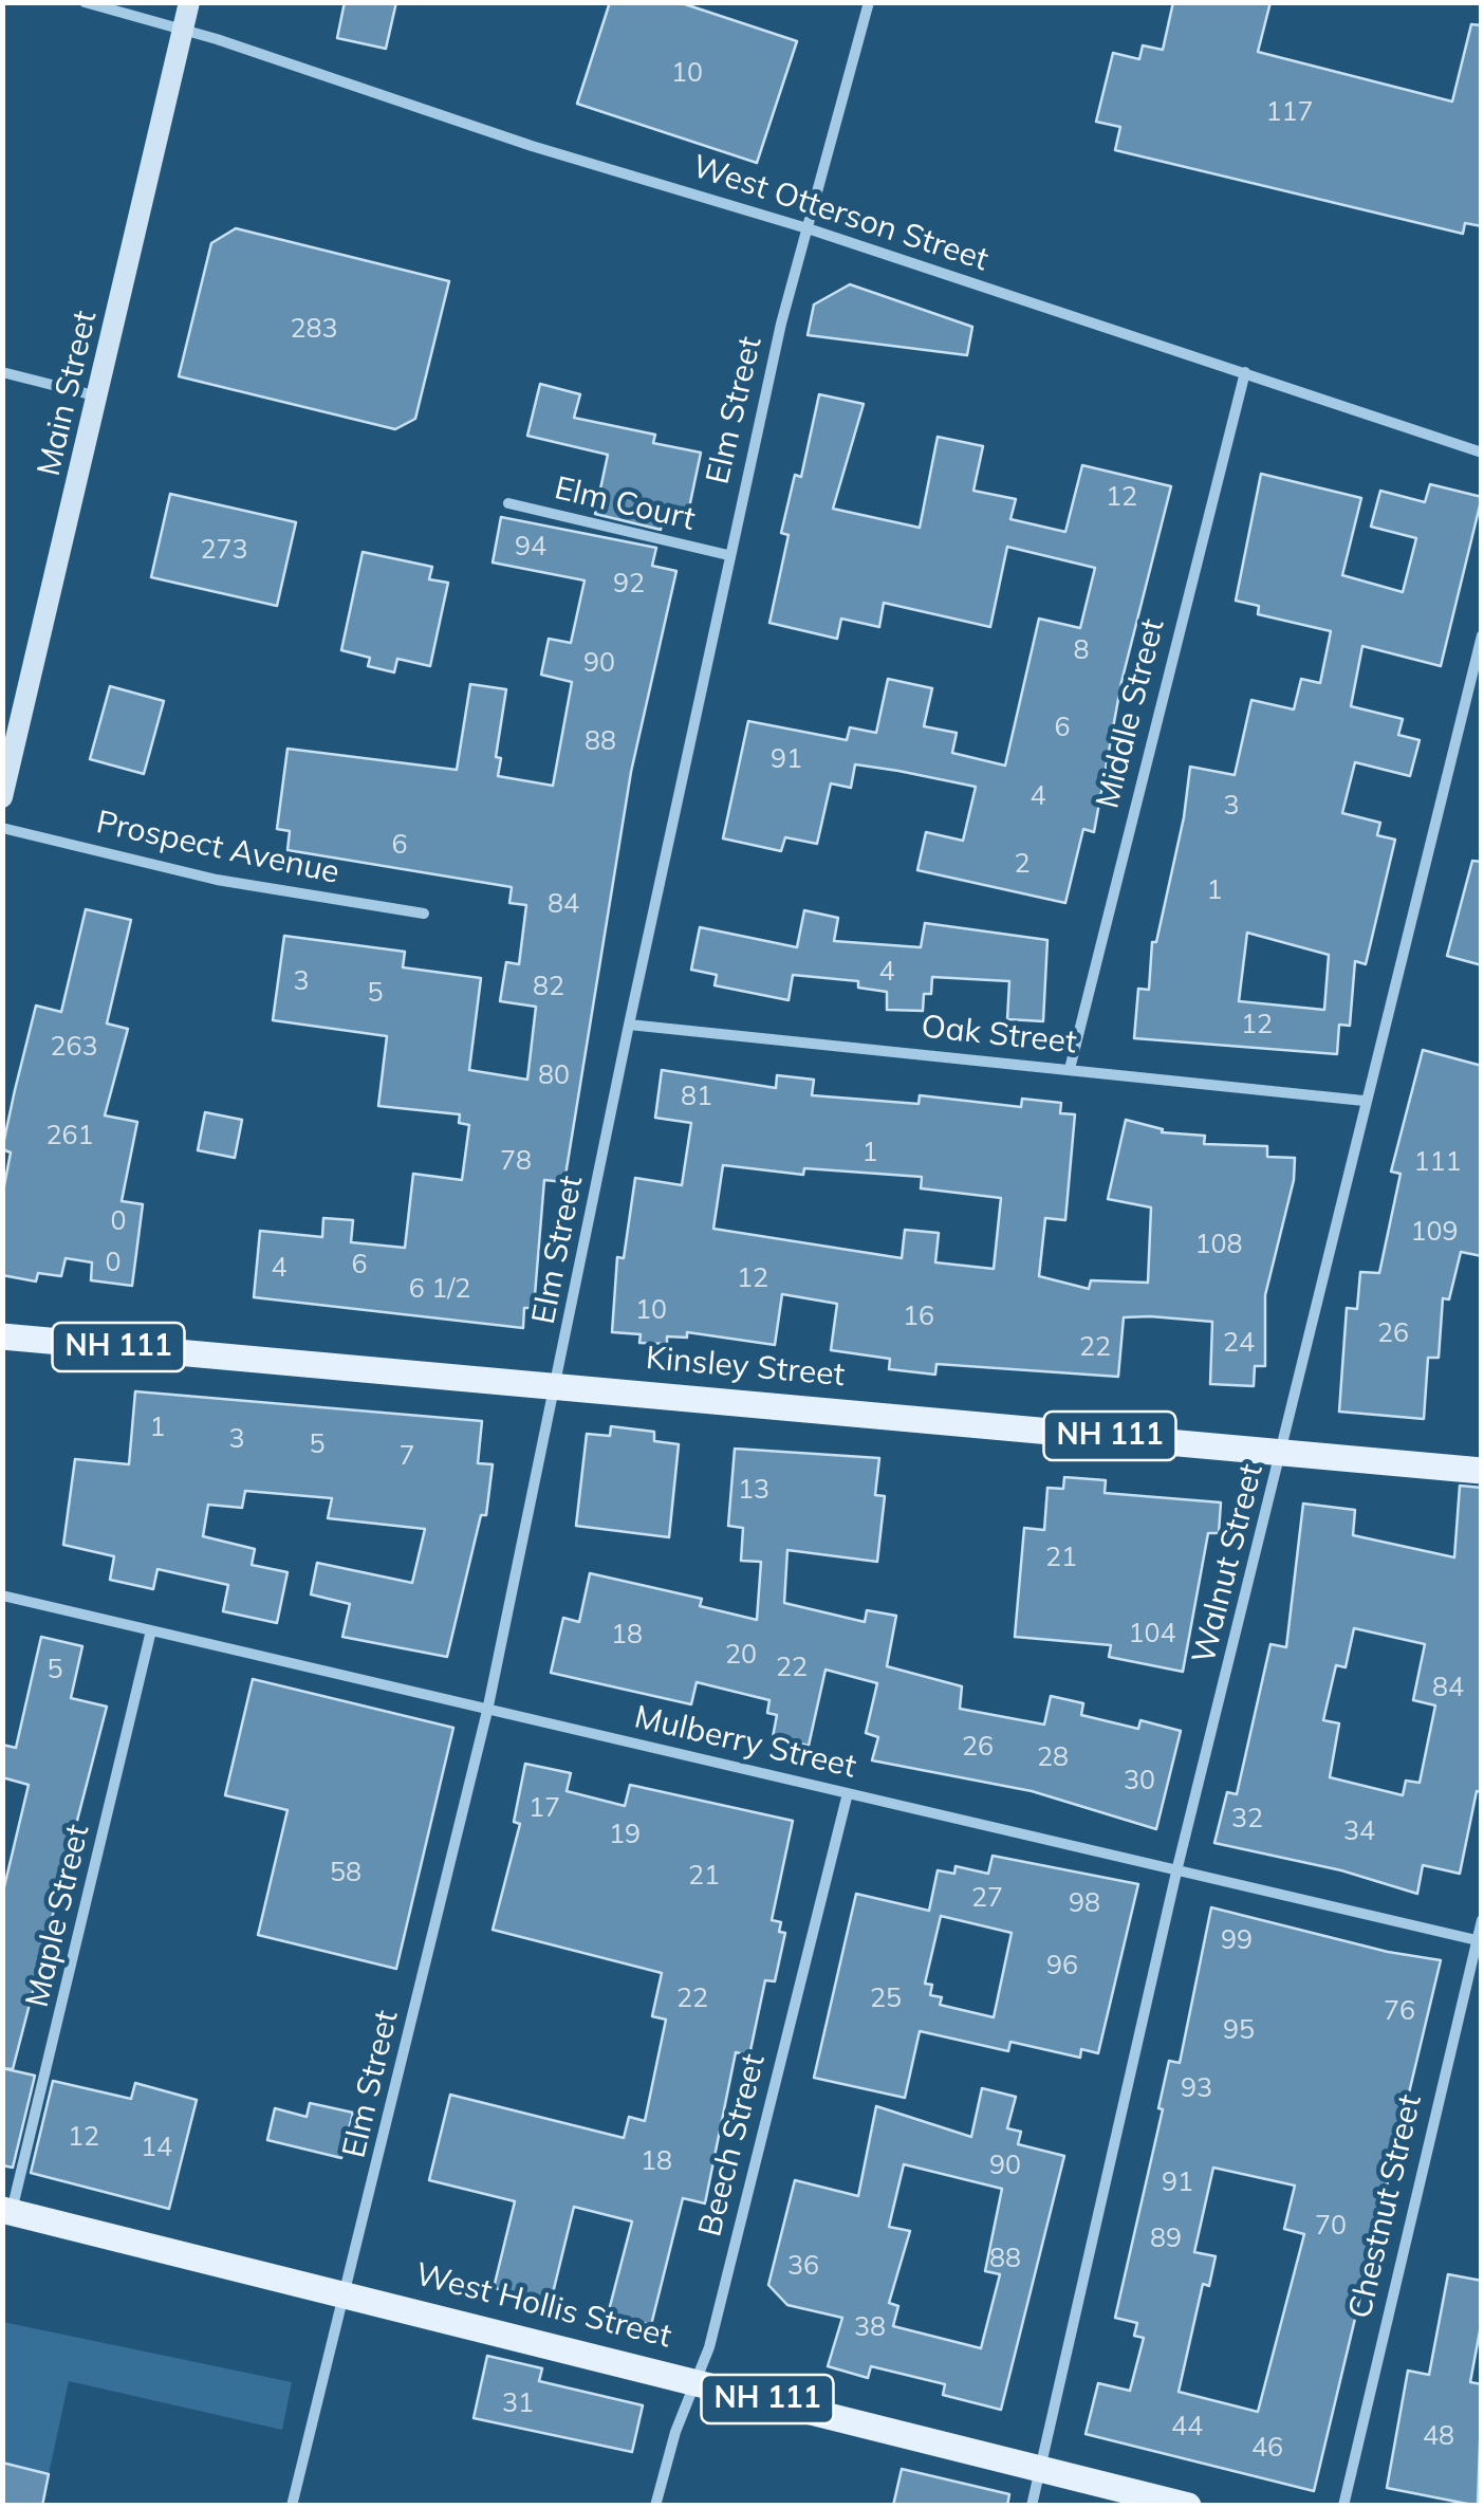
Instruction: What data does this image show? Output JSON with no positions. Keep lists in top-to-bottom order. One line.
{"streets":{"main road":["Main Street","NH 111","Kinsley Street","West Hollis Street"],"street":["West Otterson Street","Elm Street","Elm Court","Middle Street","Prospect Avenue","Oak Street","Walnut Street","Mulberry Street","Maple Street","Beech Street","Chestnut Street"]},"crossings":[["West Otterson Street","Main Street"],["West Otterson Street","Elm Street"],["West Otterson Street","Middle Street"],["Elm Street","Elm Court"],["Elm Street","Oak Street"],["Elm Street","Kinsley Street"],["Elm Street","Mulberry Street"],["Elm Street","West Hollis Street"],["Middle Street","Oak Street"],["Oak Street","Walnut Street"],["Kinsley Street","Walnut Street"],["Walnut Street","Mulberry Street"],["Walnut Street","West Hollis Street"],["Mulberry Street","Maple Street"],["Mulberry Street","Beech Street"],["Mulberry Street","Chestnut Street"],["Maple Street","West Hollis Street"],["Beech Street","West Hollis Street"]],"house_numbers":["10","117","283","12","94","273","92","8","90","6","88","91","4","3","6","2","1","84","4","3","82","5","12","263","80","81","261","1","78","111","0","109","108","0","6","4","12","6 1/2","10","16","26","24","22","1","3","5","7","13","21","104","18","20","22","5","84","26","28","30","17","32","34","19","58","21","27","98","99","96","22","25","76","95","93","12","14","18","90","91","70","89","88","36","38","31","44","48","46"]}
